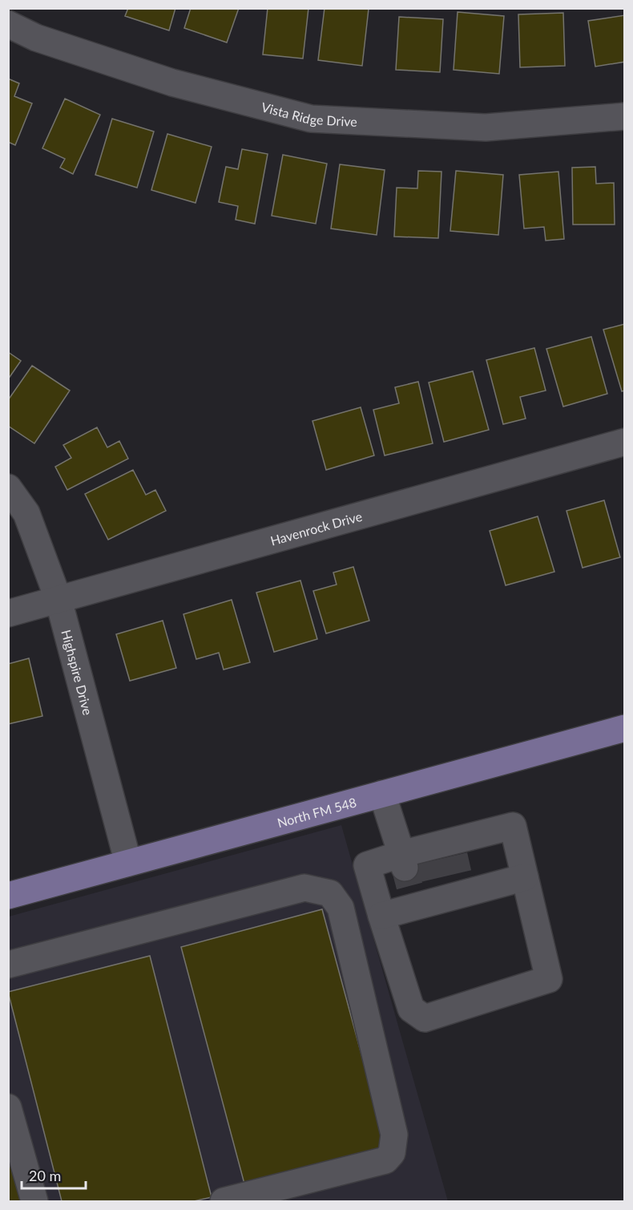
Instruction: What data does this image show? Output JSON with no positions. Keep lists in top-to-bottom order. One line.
{"streets":{"main road":["North FM 548"],"street":["Vista Ridge Drive","Havenrock Drive","Highspire Drive"]},"crossings":[["Havenrock Drive","Highspire Drive"],["Highspire Drive","North FM 548"]],"scale_bar":"20 m"}
